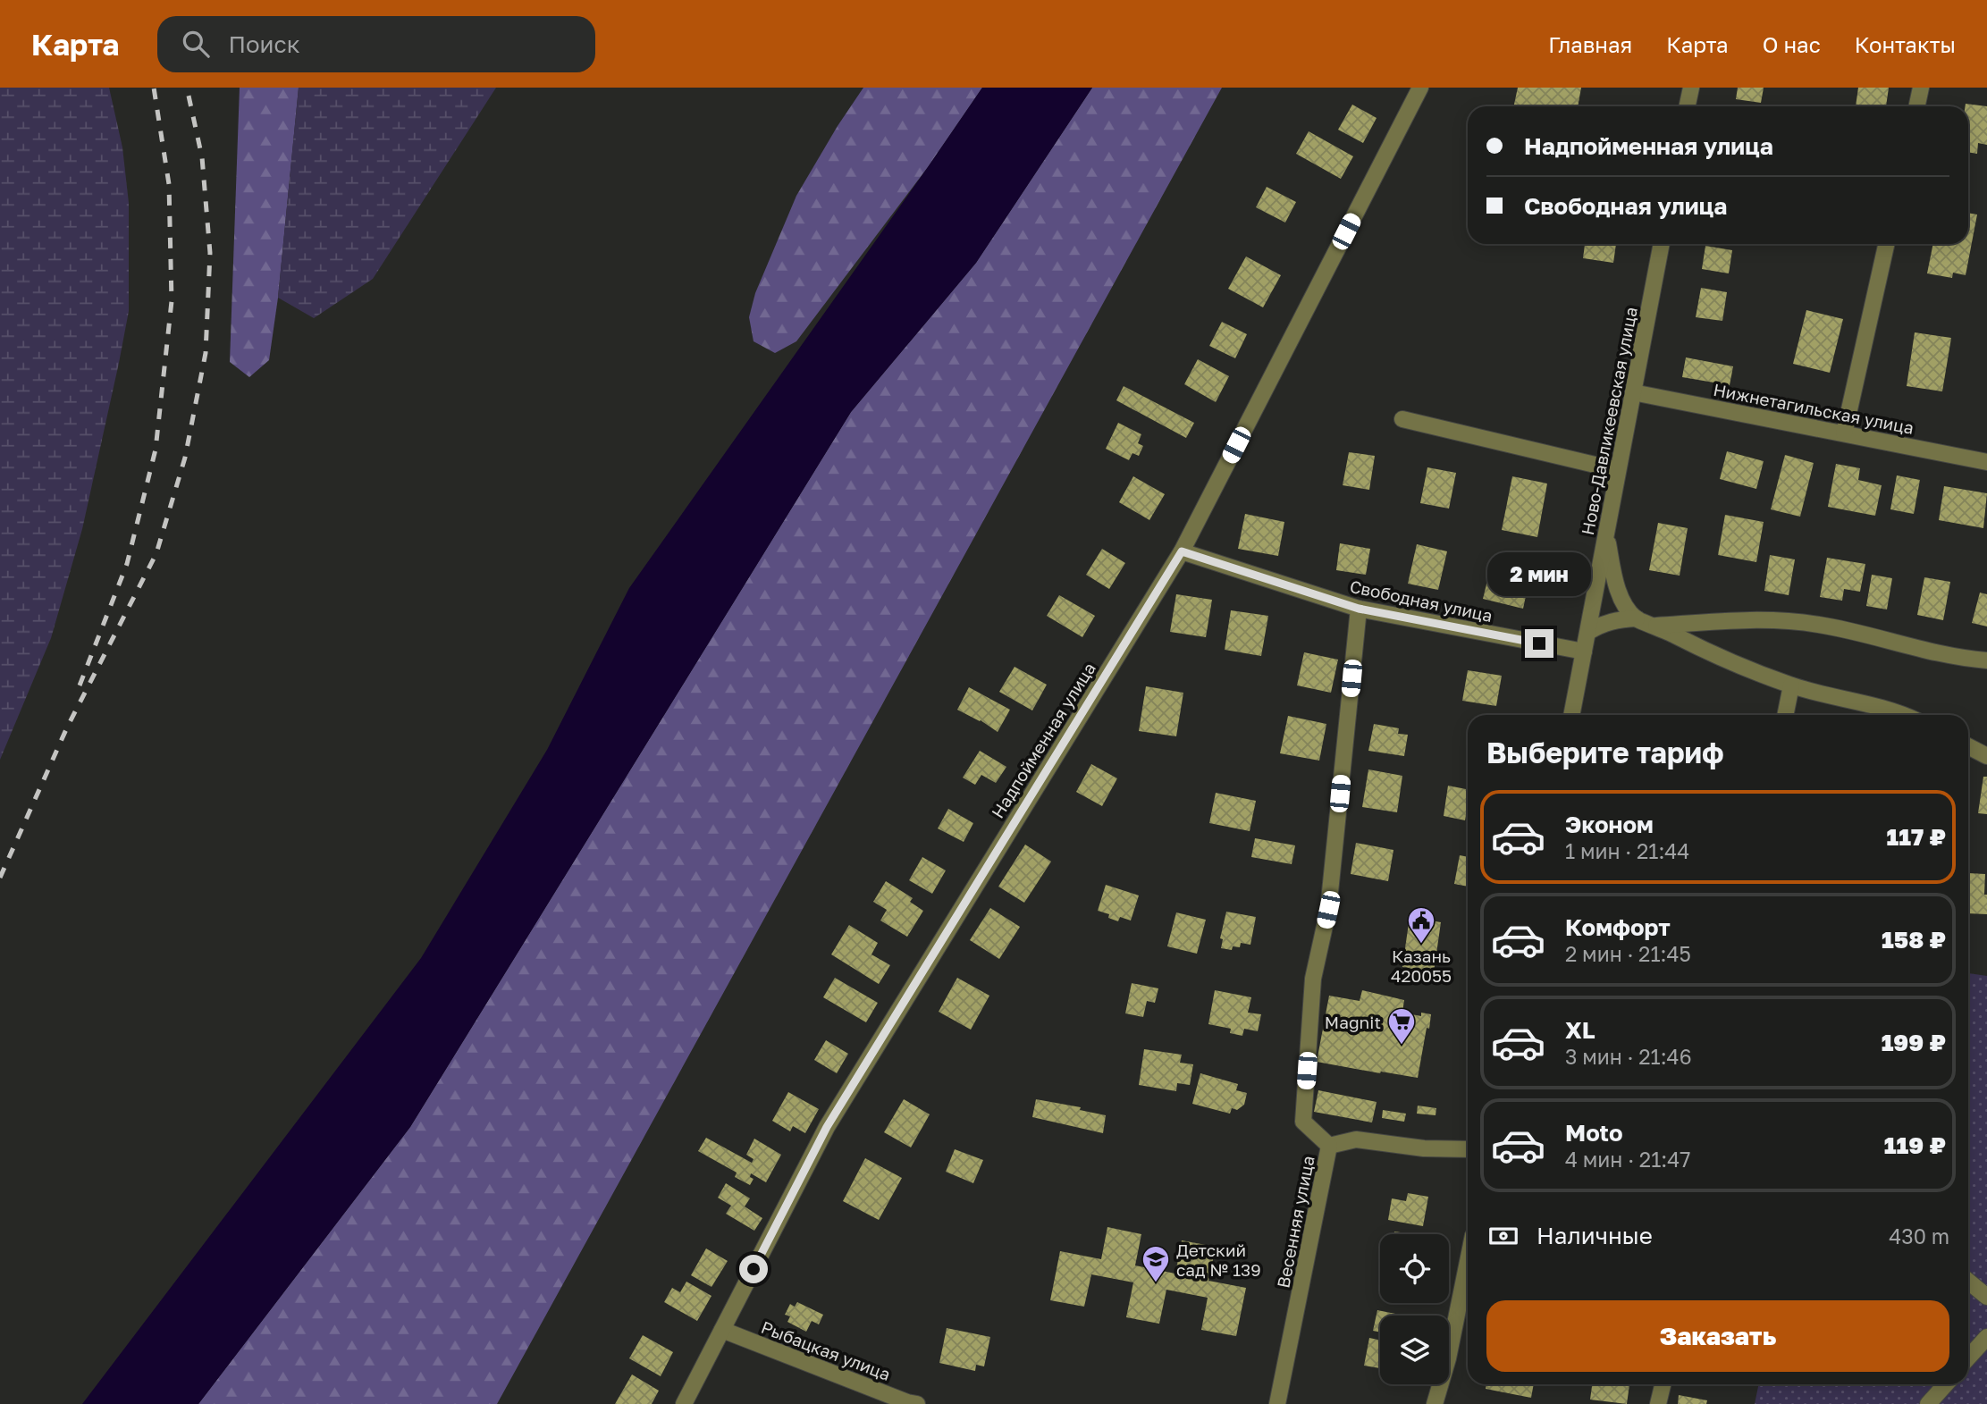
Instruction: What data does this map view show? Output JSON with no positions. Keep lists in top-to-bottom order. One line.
{"streets":{"street":["Нижнетагильская улица","Ново-Давликеевская улица","Свободная улица","Надпойменная улица","Весенняя улица","Рыбацкая улица"]},"crossings":[["Нижнетагильская улица","Ново-Давликеевская улица"],["Ново-Давликеевская улица","Свободная улица"],["Свободная улица","Надпойменная улица"],["Свободная улица","Весенняя улица"],["Надпойменная улица","Рыбацкая улица"]],"places":{"public building":["Казань 420055"],"supermarket":["Magnit"],"school or university":["Детский сад № 139"]},"page":{"header":"Карта","search":"Поиск","nav":["Главная","Карта","О нас","Контакты"],"banner":["Надпойменная улица","Свободная улица"],"bubble":"2 мин","heading":"Выберите тариф","list":[{"name":"Эконом","note":"1 мин · 21:44","value":"117 ₽"},{"name":"Комфорт","note":"2 мин · 21:45","value":"158 ₽"},{"name":"XL","note":"3 мин · 21:46","value":"199 ₽"},{"name":"Moto","note":"4 мин · 21:47","value":"119 ₽"}],"pay":["Наличные","430 m"],"buttons":"Заказать"}}
